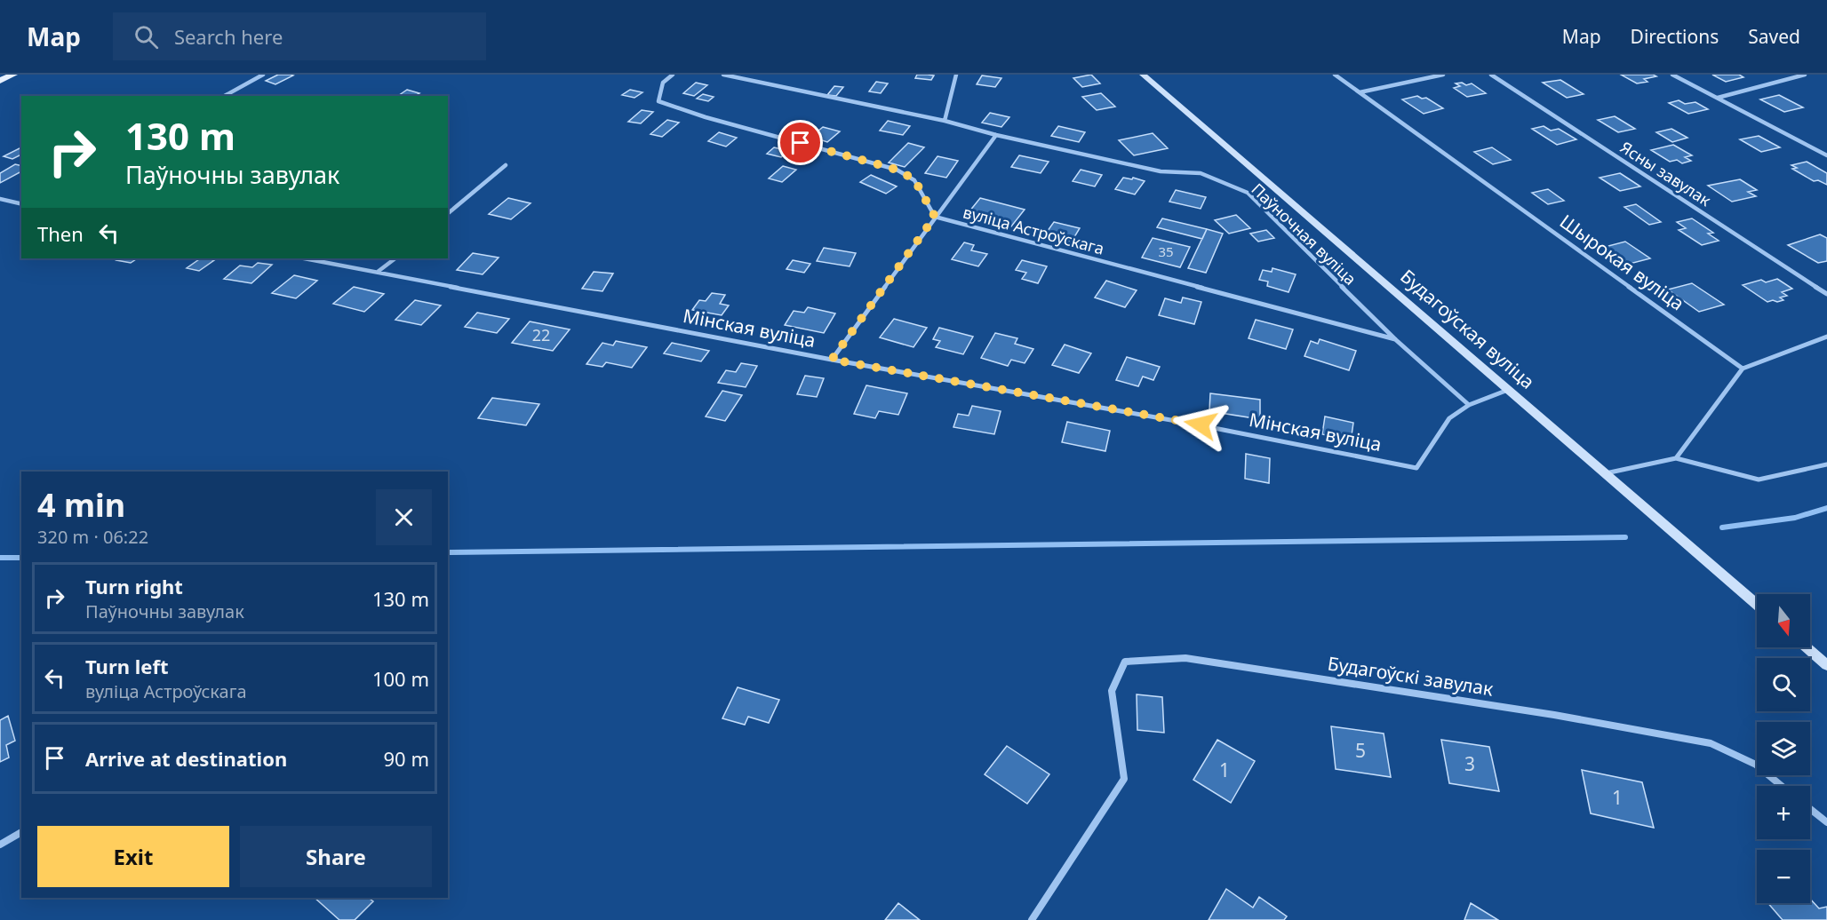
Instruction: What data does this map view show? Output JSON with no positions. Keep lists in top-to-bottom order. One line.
{"streets":{"street":["Ясны завулак","вуліца Астроўскага","Паўночная вуліца","Шырокая вуліца","Мінская вуліца","Будагоўская вуліца","Будагоўскі завулак"]},"crossings":[["вуліца Астроўскага","Паўночная вуліца"],["Паўночная вуліца","Мінская вуліца"],["Мінская вуліца","Будагоўская вуліца"]],"house_numbers":["35","22","5","3","1","1"],"north":"bottom","page":{"header":"Map","search":"Search here","nav":["Map","Directions","Saved"],"turn":["130 m","Паўночны завулак"],"then":"Then","heading":["4 min","320 m · 06:22"],"list":[{"name":"Turn right","note":"Паўночны завулак","value":"130 m"},{"name":"Turn left","note":"вуліца Астроўскага","value":"100 m"},{"name":"Arrive at destination","value":"90 m"}],"map_buttons":["+","−"],"buttons":["Exit","Share"]}}
